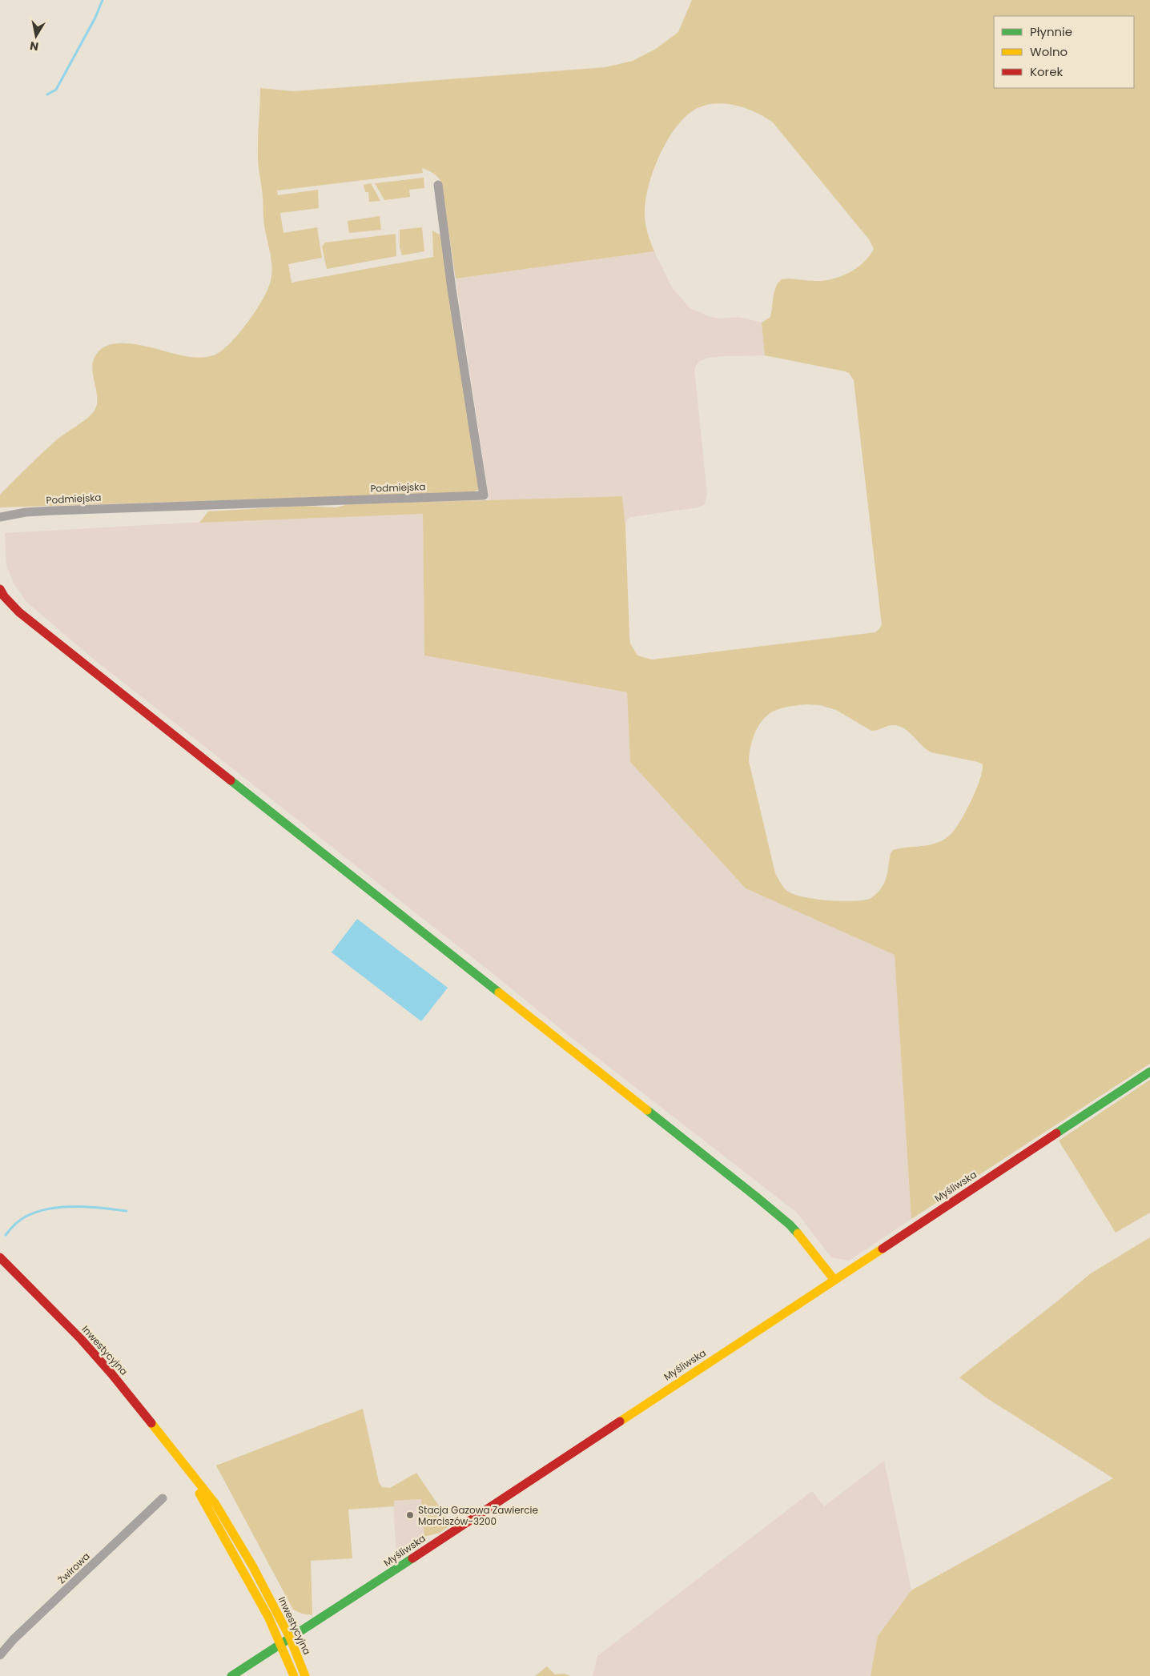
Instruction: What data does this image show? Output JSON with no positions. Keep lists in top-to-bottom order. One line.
{"streets":{"street":["Podmiejska","Myśliwska","Inwestycyjna","Żwirowa"]},"crossings":[["Myśliwska","Inwestycyjna"]],"places":["Stacja Gazowa Zawiercie Marciszów-3200"],"legend":["Płynnie","Wolno","Korek"],"north":"bottom"}
